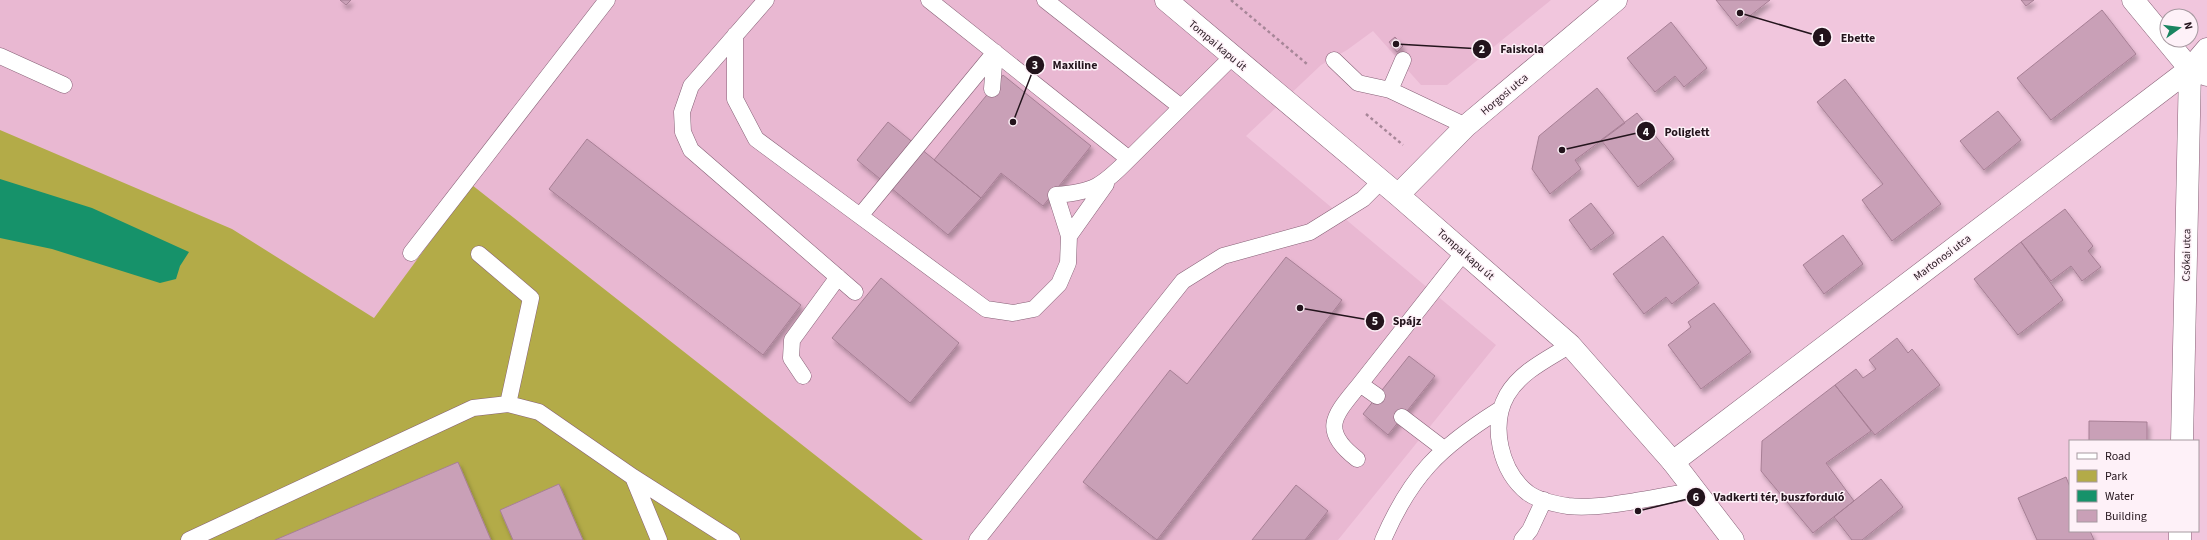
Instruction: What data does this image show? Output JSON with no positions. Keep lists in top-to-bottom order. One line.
{"streets":{"street":["Tompai kapu út","Horgosi utca","Csókai utca","Martonosi utca"]},"crossings":[["Tompai kapu út","Horgosi utca"],["Tompai kapu út","Martonosi utca"],["Csókai utca","Martonosi utca"]],"places":["Ebette","Faiskola","Maxiline","Poliglett","Spájz","Vadkerti tér, buszforduló"],"legend":["Road","Park","Water","Building"],"north":"right"}
